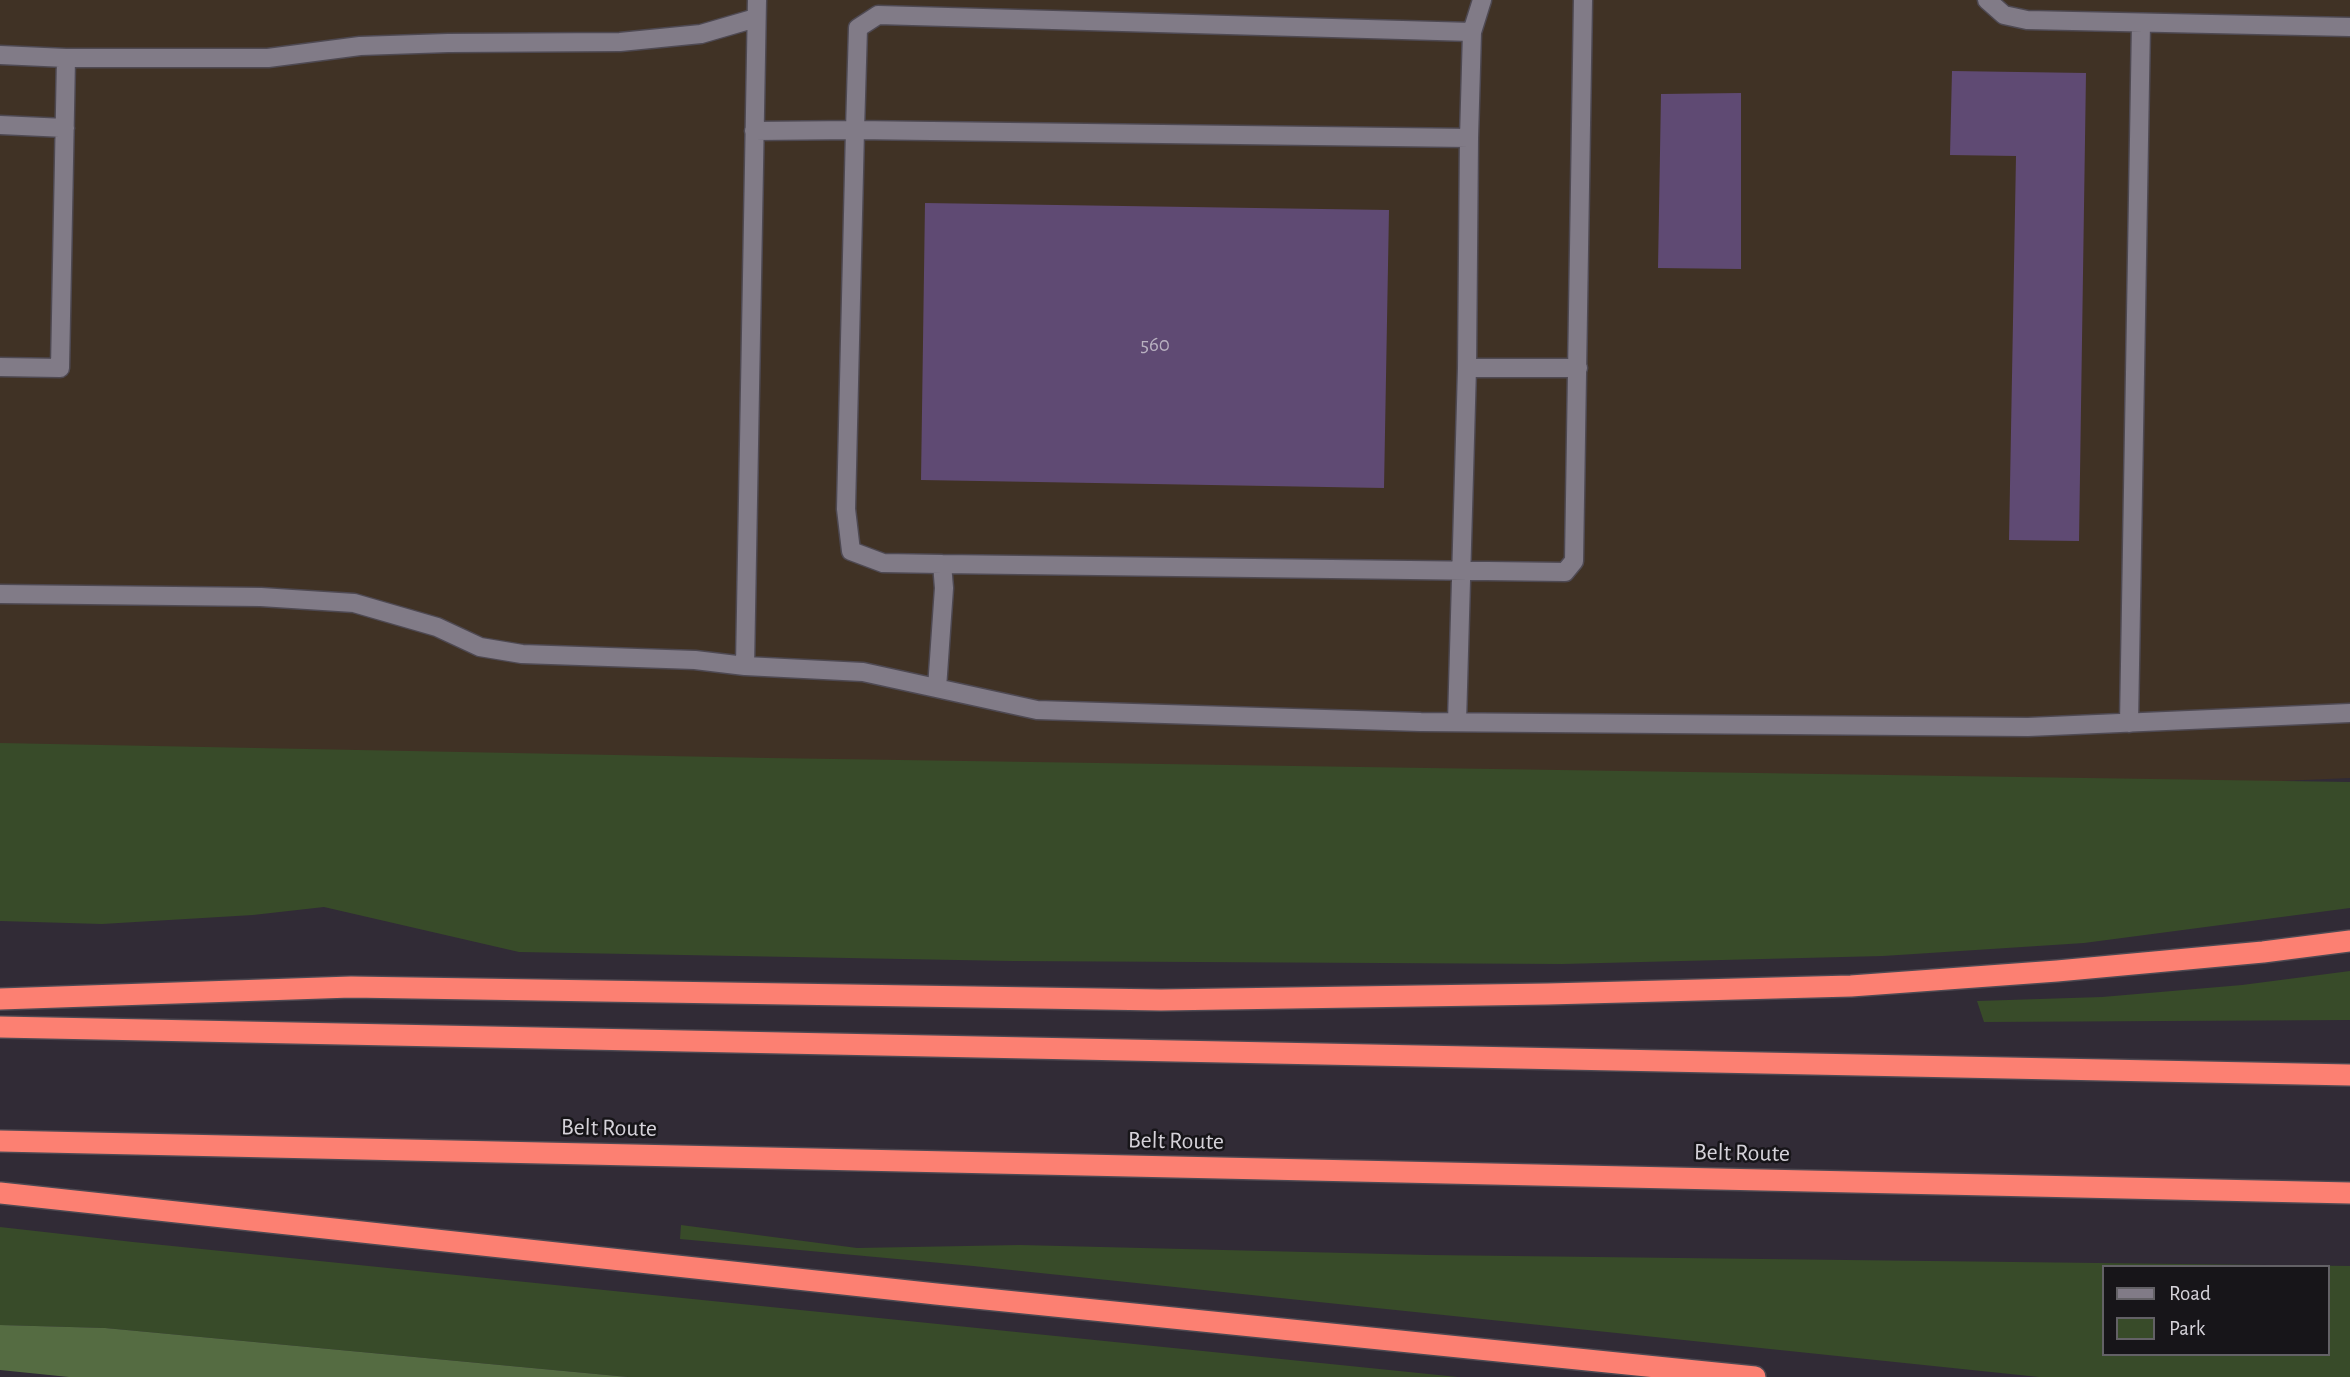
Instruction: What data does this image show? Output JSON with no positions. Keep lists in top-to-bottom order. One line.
{"streets":{"highway":["Belt Route"]},"house_numbers":["560"],"legend":["Road","Park"]}
